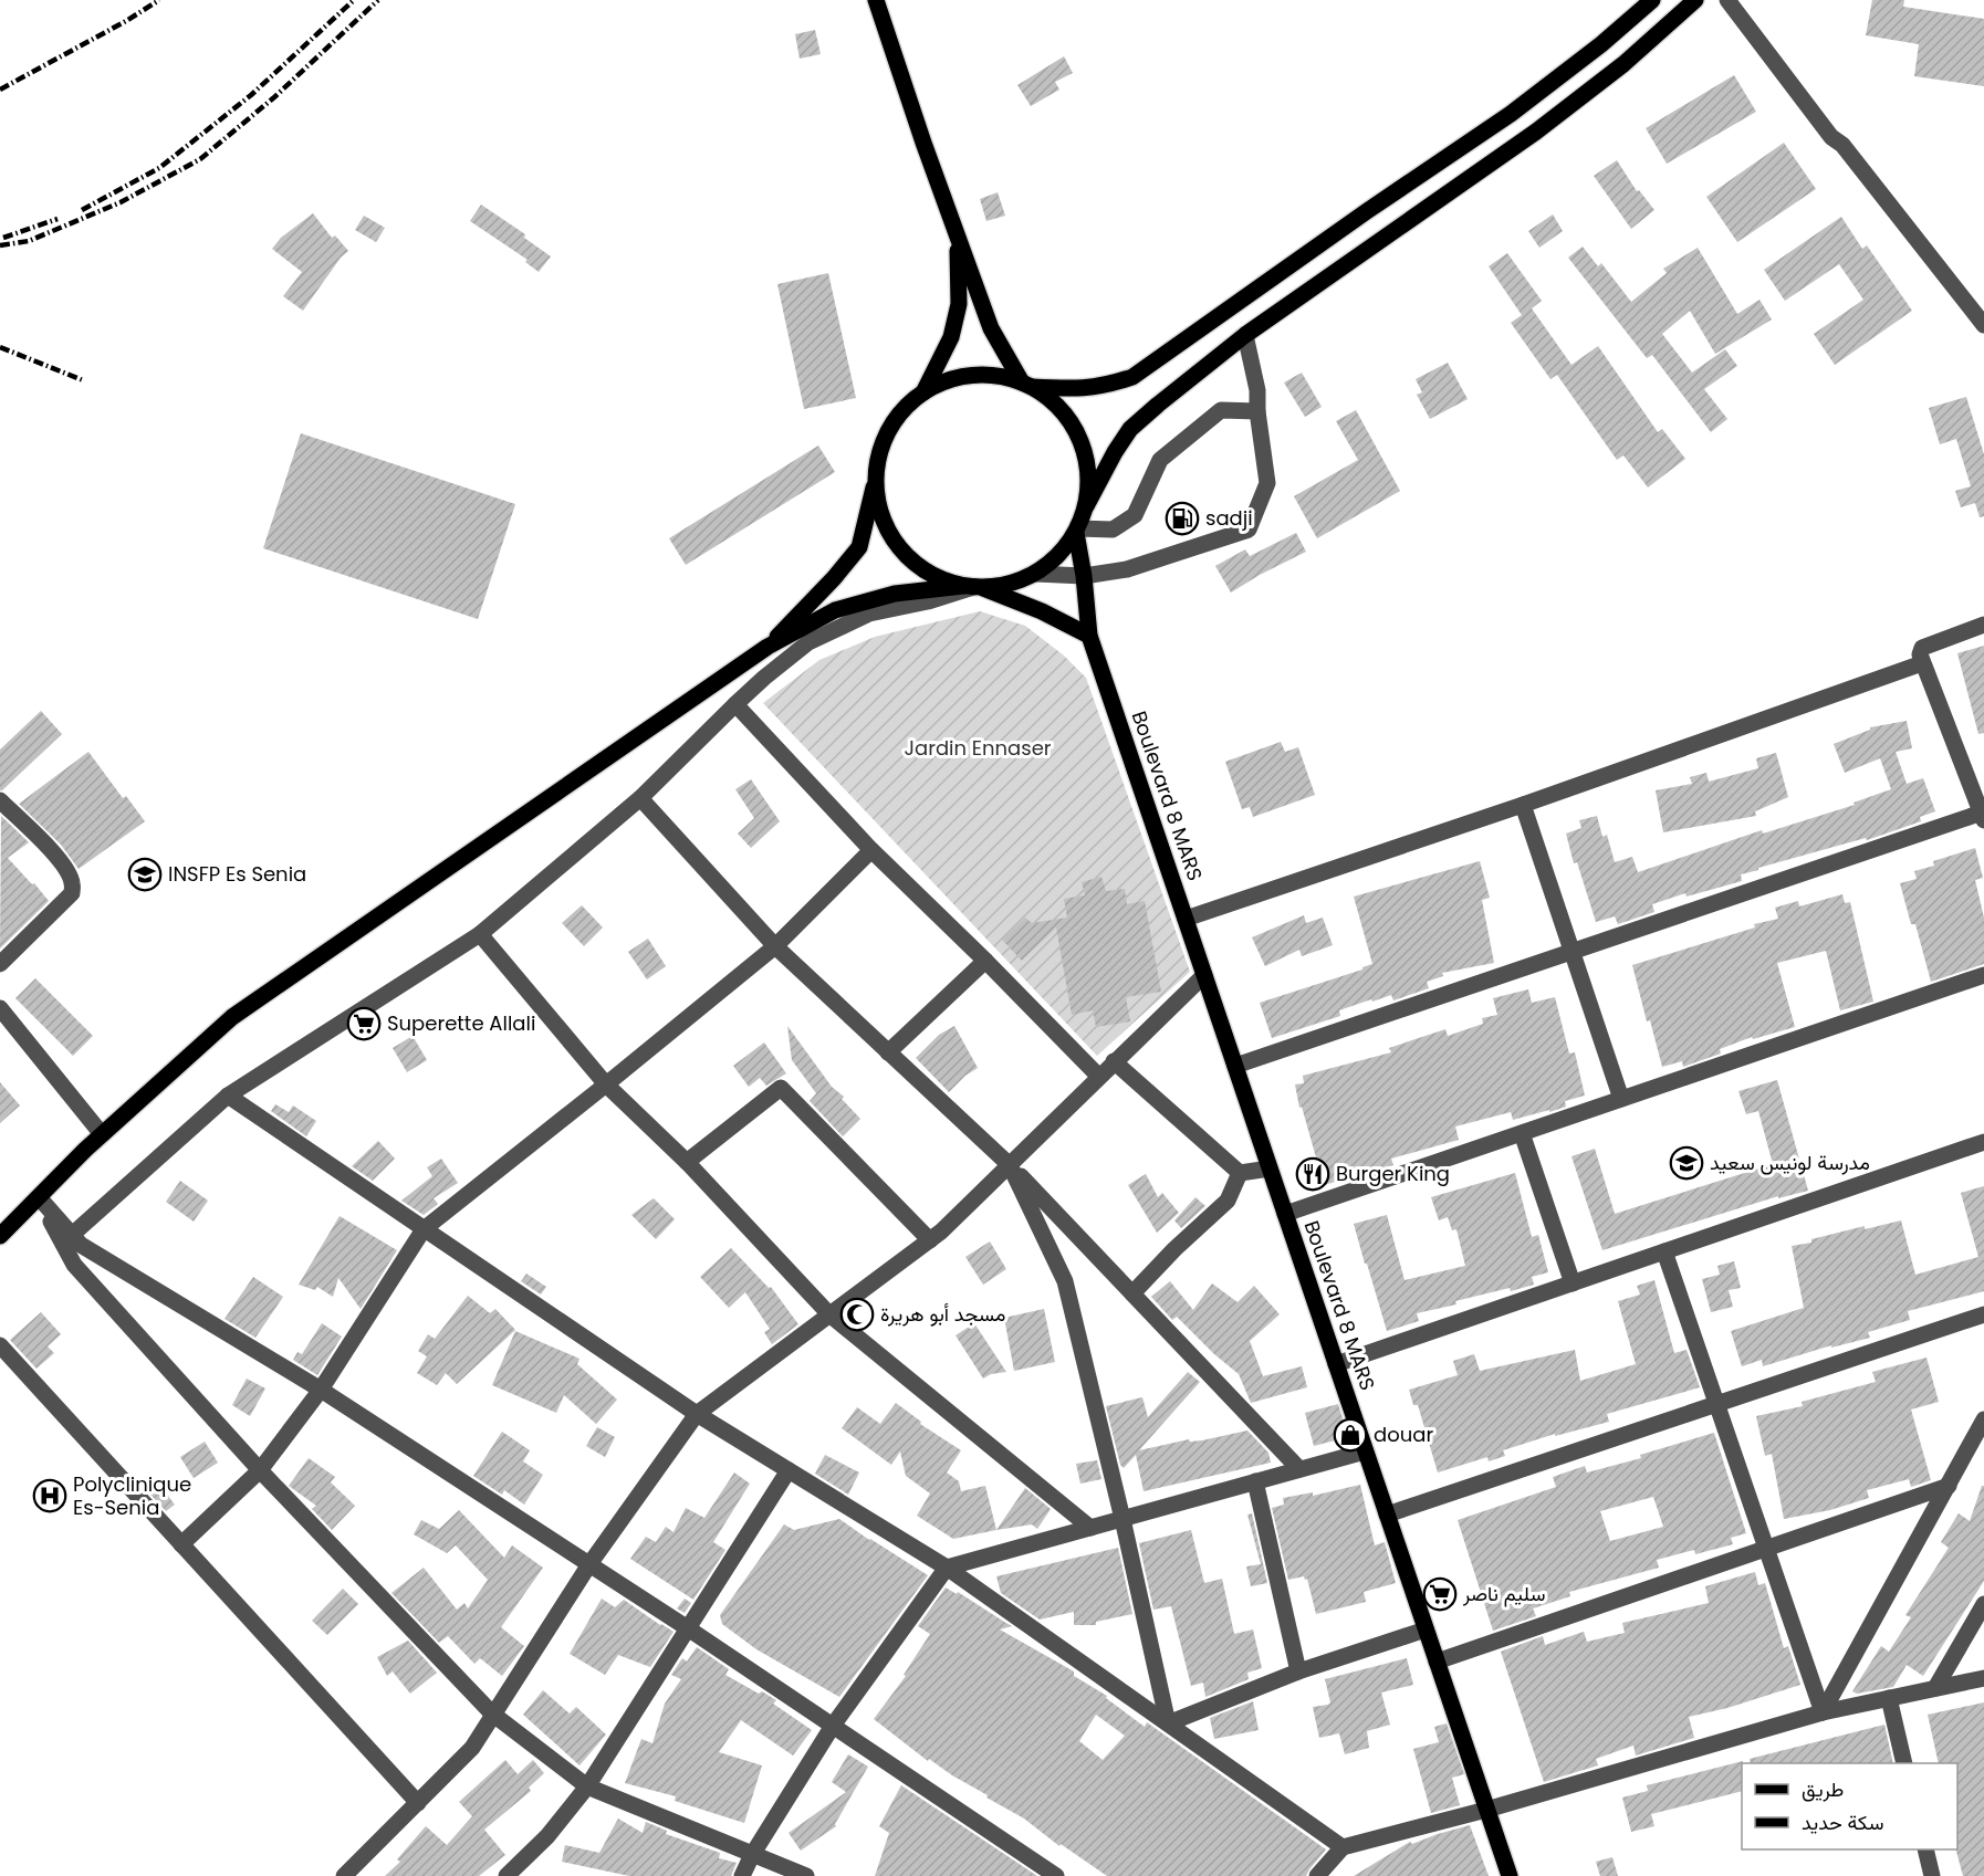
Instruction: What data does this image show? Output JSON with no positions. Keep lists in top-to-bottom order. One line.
{"streets":{"main road":["Boulevard 8 MARS"]},"parks":["Jardin Ennaser"],"places":{"fuel station":["sadji"],"school or university":["INSFP Es Senia","مدرسة لونيس سعيد"],"supermarket":["Superette Allali","سليم ناصر"],"restaurant":["Burger King"],"mosque":["مسجد أبو هريرة"],"shop":["douar"],"hospital":["Polyclinique Es-Senia"]},"legend":["طريق","سكة حديد"]}
